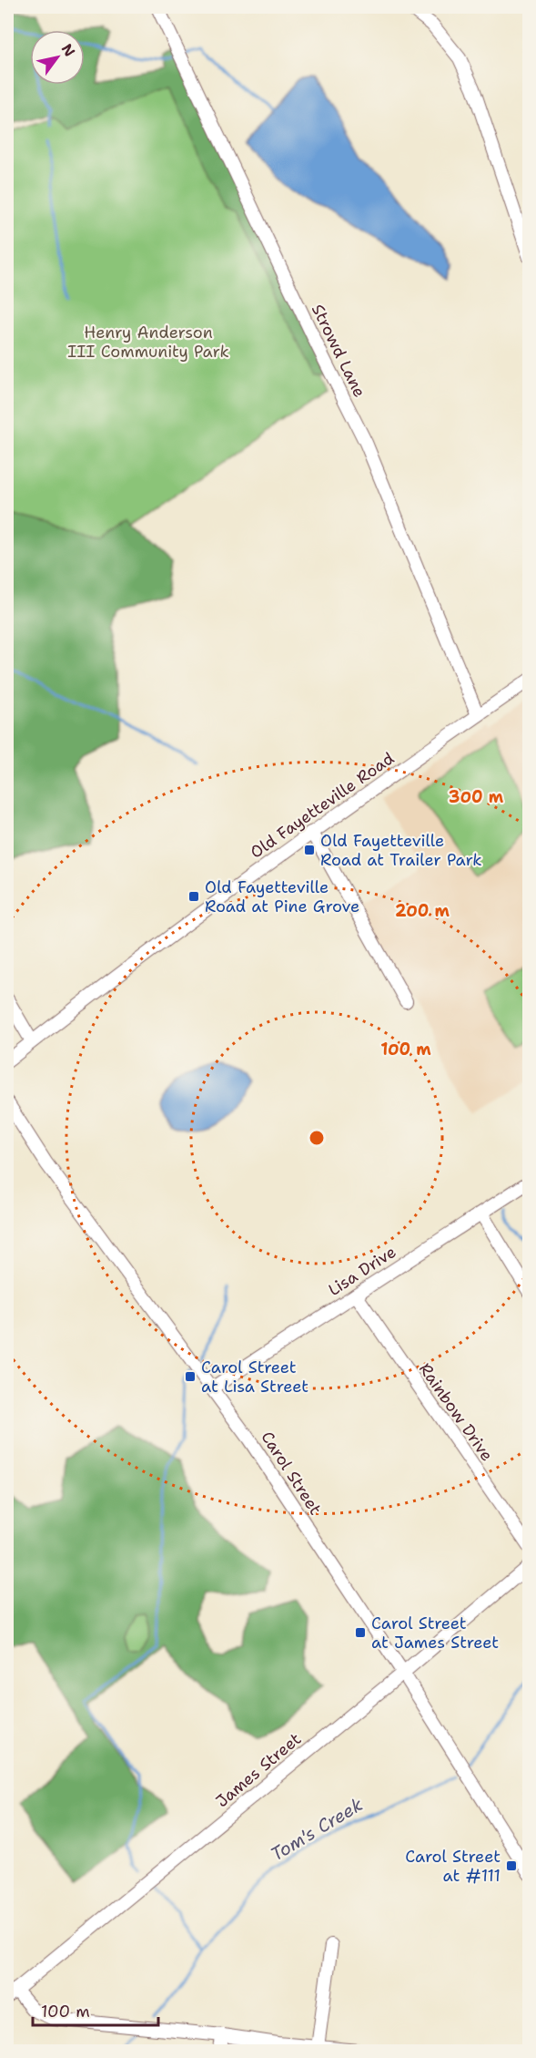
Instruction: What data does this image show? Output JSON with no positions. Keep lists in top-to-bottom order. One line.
{"streets":{"street":["Strowd Lane","Old Fayetteville Road","Lisa Drive","Rainbow Drive","Carol Street","James Street"]},"crossings":[["Strowd Lane","Old Fayetteville Road"],["Lisa Drive","Rainbow Drive"],["Lisa Drive","Carol Street"],["Carol Street","James Street"]],"water":["Tom's Creek"],"parks":["Henry Anderson III Community Park"],"places":{"transit":["Old Fayetteville Road at Trailer Park","Old Fayetteville Road at Pine Grove","Carol Street at Lisa Street","Carol Street at James Street","Carol Street at #111"]},"scale_bar":"100 m","north":"top right","rings":["300 m","200 m","100 m"]}
